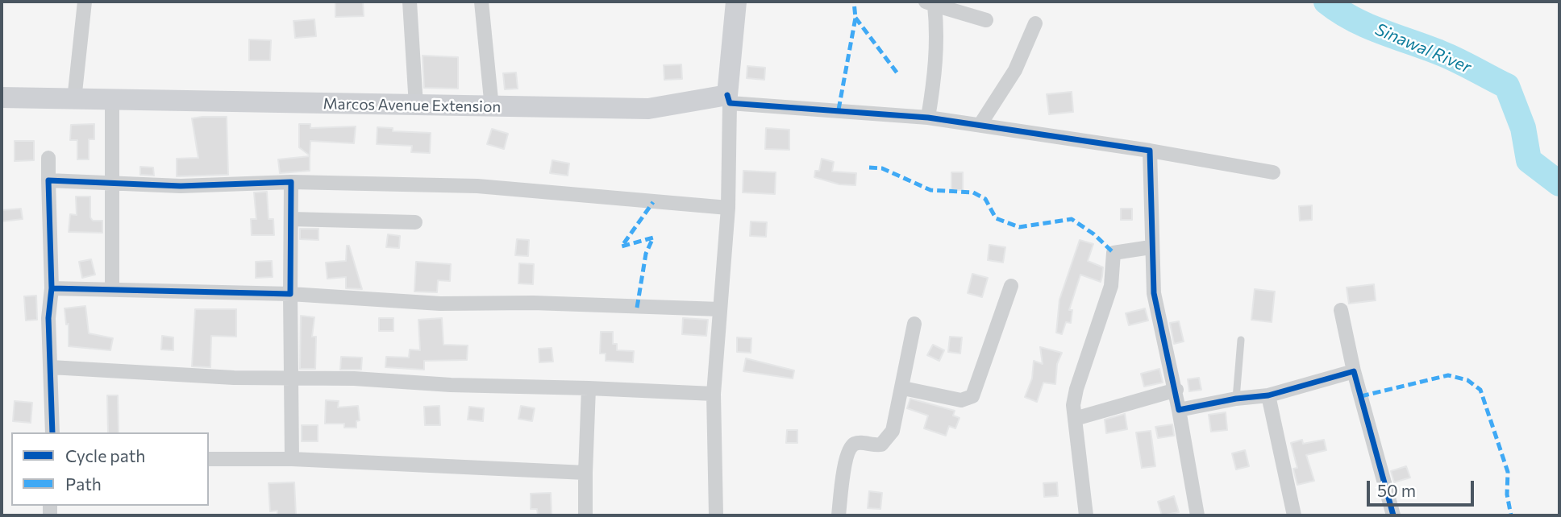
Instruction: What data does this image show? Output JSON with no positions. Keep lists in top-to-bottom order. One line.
{"streets":{"street":["Marcos Avenue Extension"]},"water":["Sinawal River"],"legend":["Cycle path","Path"],"scale_bar":"50 m"}
